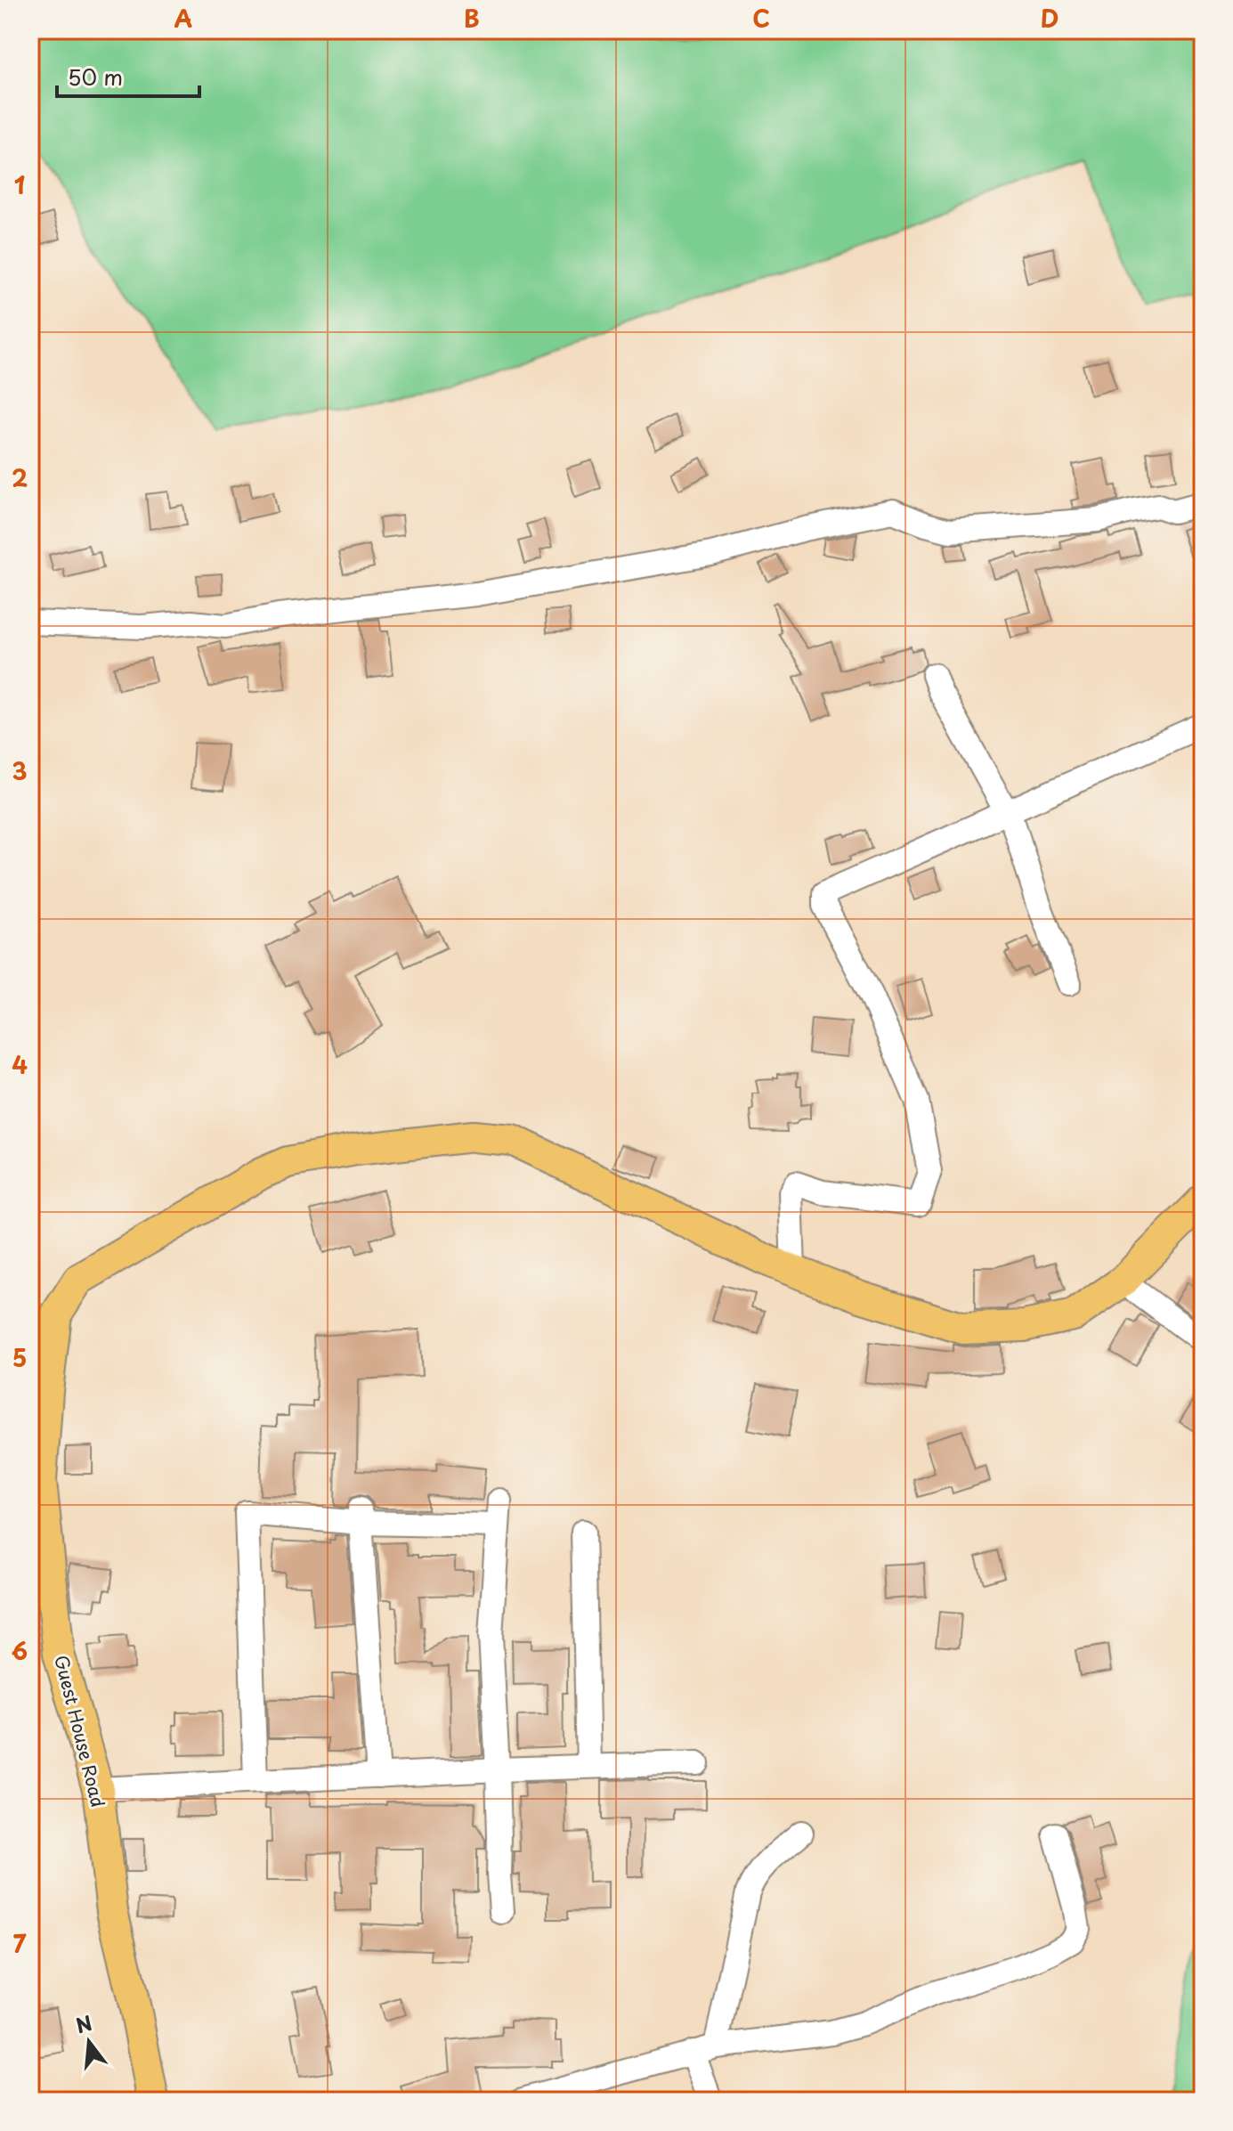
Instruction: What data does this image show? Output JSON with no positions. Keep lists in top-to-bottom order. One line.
{"streets":{"main road":["Guest House Road"]},"scale_bar":"50 m","north":"top","grid":{"columns":["A","B","C","D"],"rows":["1","2","3","4","5","6","7"]}}
